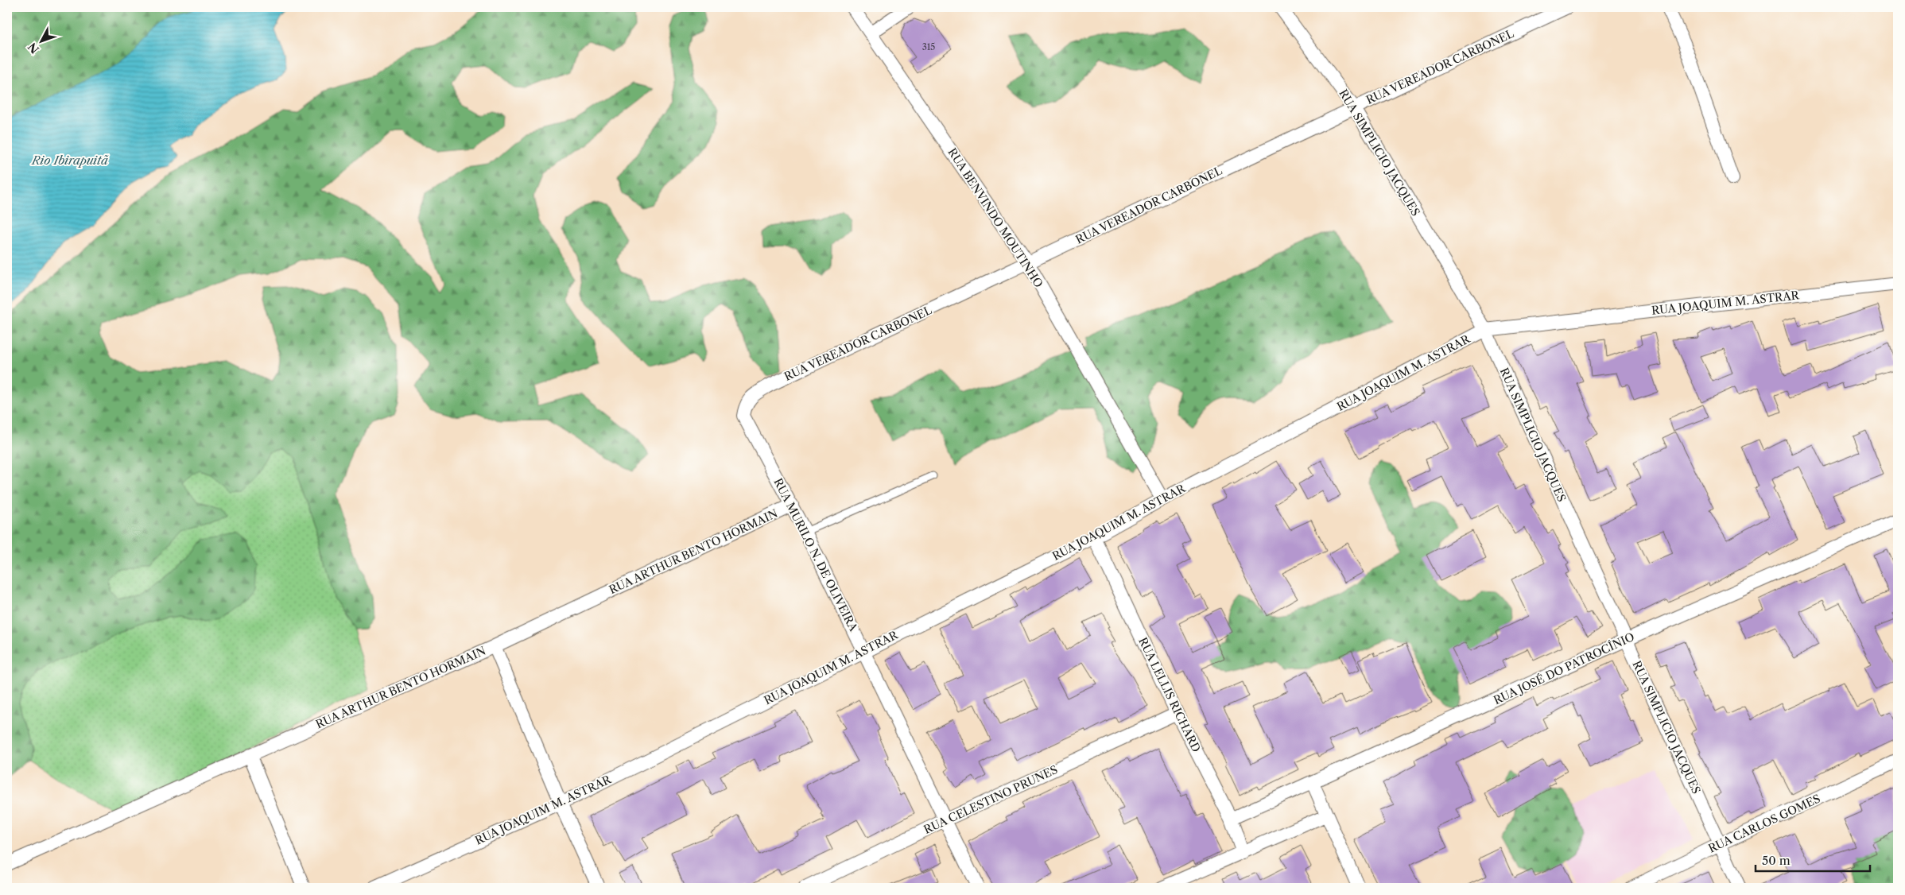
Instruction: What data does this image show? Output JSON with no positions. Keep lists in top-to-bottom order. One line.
{"streets":{"street":["RUA VEREADOR CARBONEL","RUA SIMPLICIO JACQUES","RUA BENVINDO MOUTINHO","RUA JOAQUIM M. ASTRAR","RUA ARTHUR BENTO HORMAIN","RUA MURILO N. DE OLIVEIRA","RUA JOSÉ DO PATROCÍNIO","RUA LELLIS RICHARD","RUA CELESTINO PRUNES","RUA CARLOS GOMES"]},"crossings":[["RUA VEREADOR CARBONEL","RUA SIMPLICIO JACQUES"],["RUA VEREADOR CARBONEL","RUA BENVINDO MOUTINHO"],["RUA VEREADOR CARBONEL","RUA MURILO N. DE OLIVEIRA"],["RUA SIMPLICIO JACQUES","RUA JOAQUIM M. ASTRAR"],["RUA SIMPLICIO JACQUES","RUA JOSÉ DO PATROCÍNIO"],["RUA SIMPLICIO JACQUES","RUA CARLOS GOMES"],["RUA BENVINDO MOUTINHO","RUA JOAQUIM M. ASTRAR"],["RUA JOAQUIM M. ASTRAR","RUA MURILO N. DE OLIVEIRA"],["RUA JOAQUIM M. ASTRAR","RUA LELLIS RICHARD"],["RUA ARTHUR BENTO HORMAIN","RUA MURILO N. DE OLIVEIRA"],["RUA MURILO N. DE OLIVEIRA","RUA CELESTINO PRUNES"],["RUA JOSÉ DO PATROCÍNIO","RUA LELLIS RICHARD"],["RUA LELLIS RICHARD","RUA CELESTINO PRUNES"]],"water":["Rio Ibirapuitã"],"house_numbers":["315"],"scale_bar":"50 m","north":"bottom left"}
